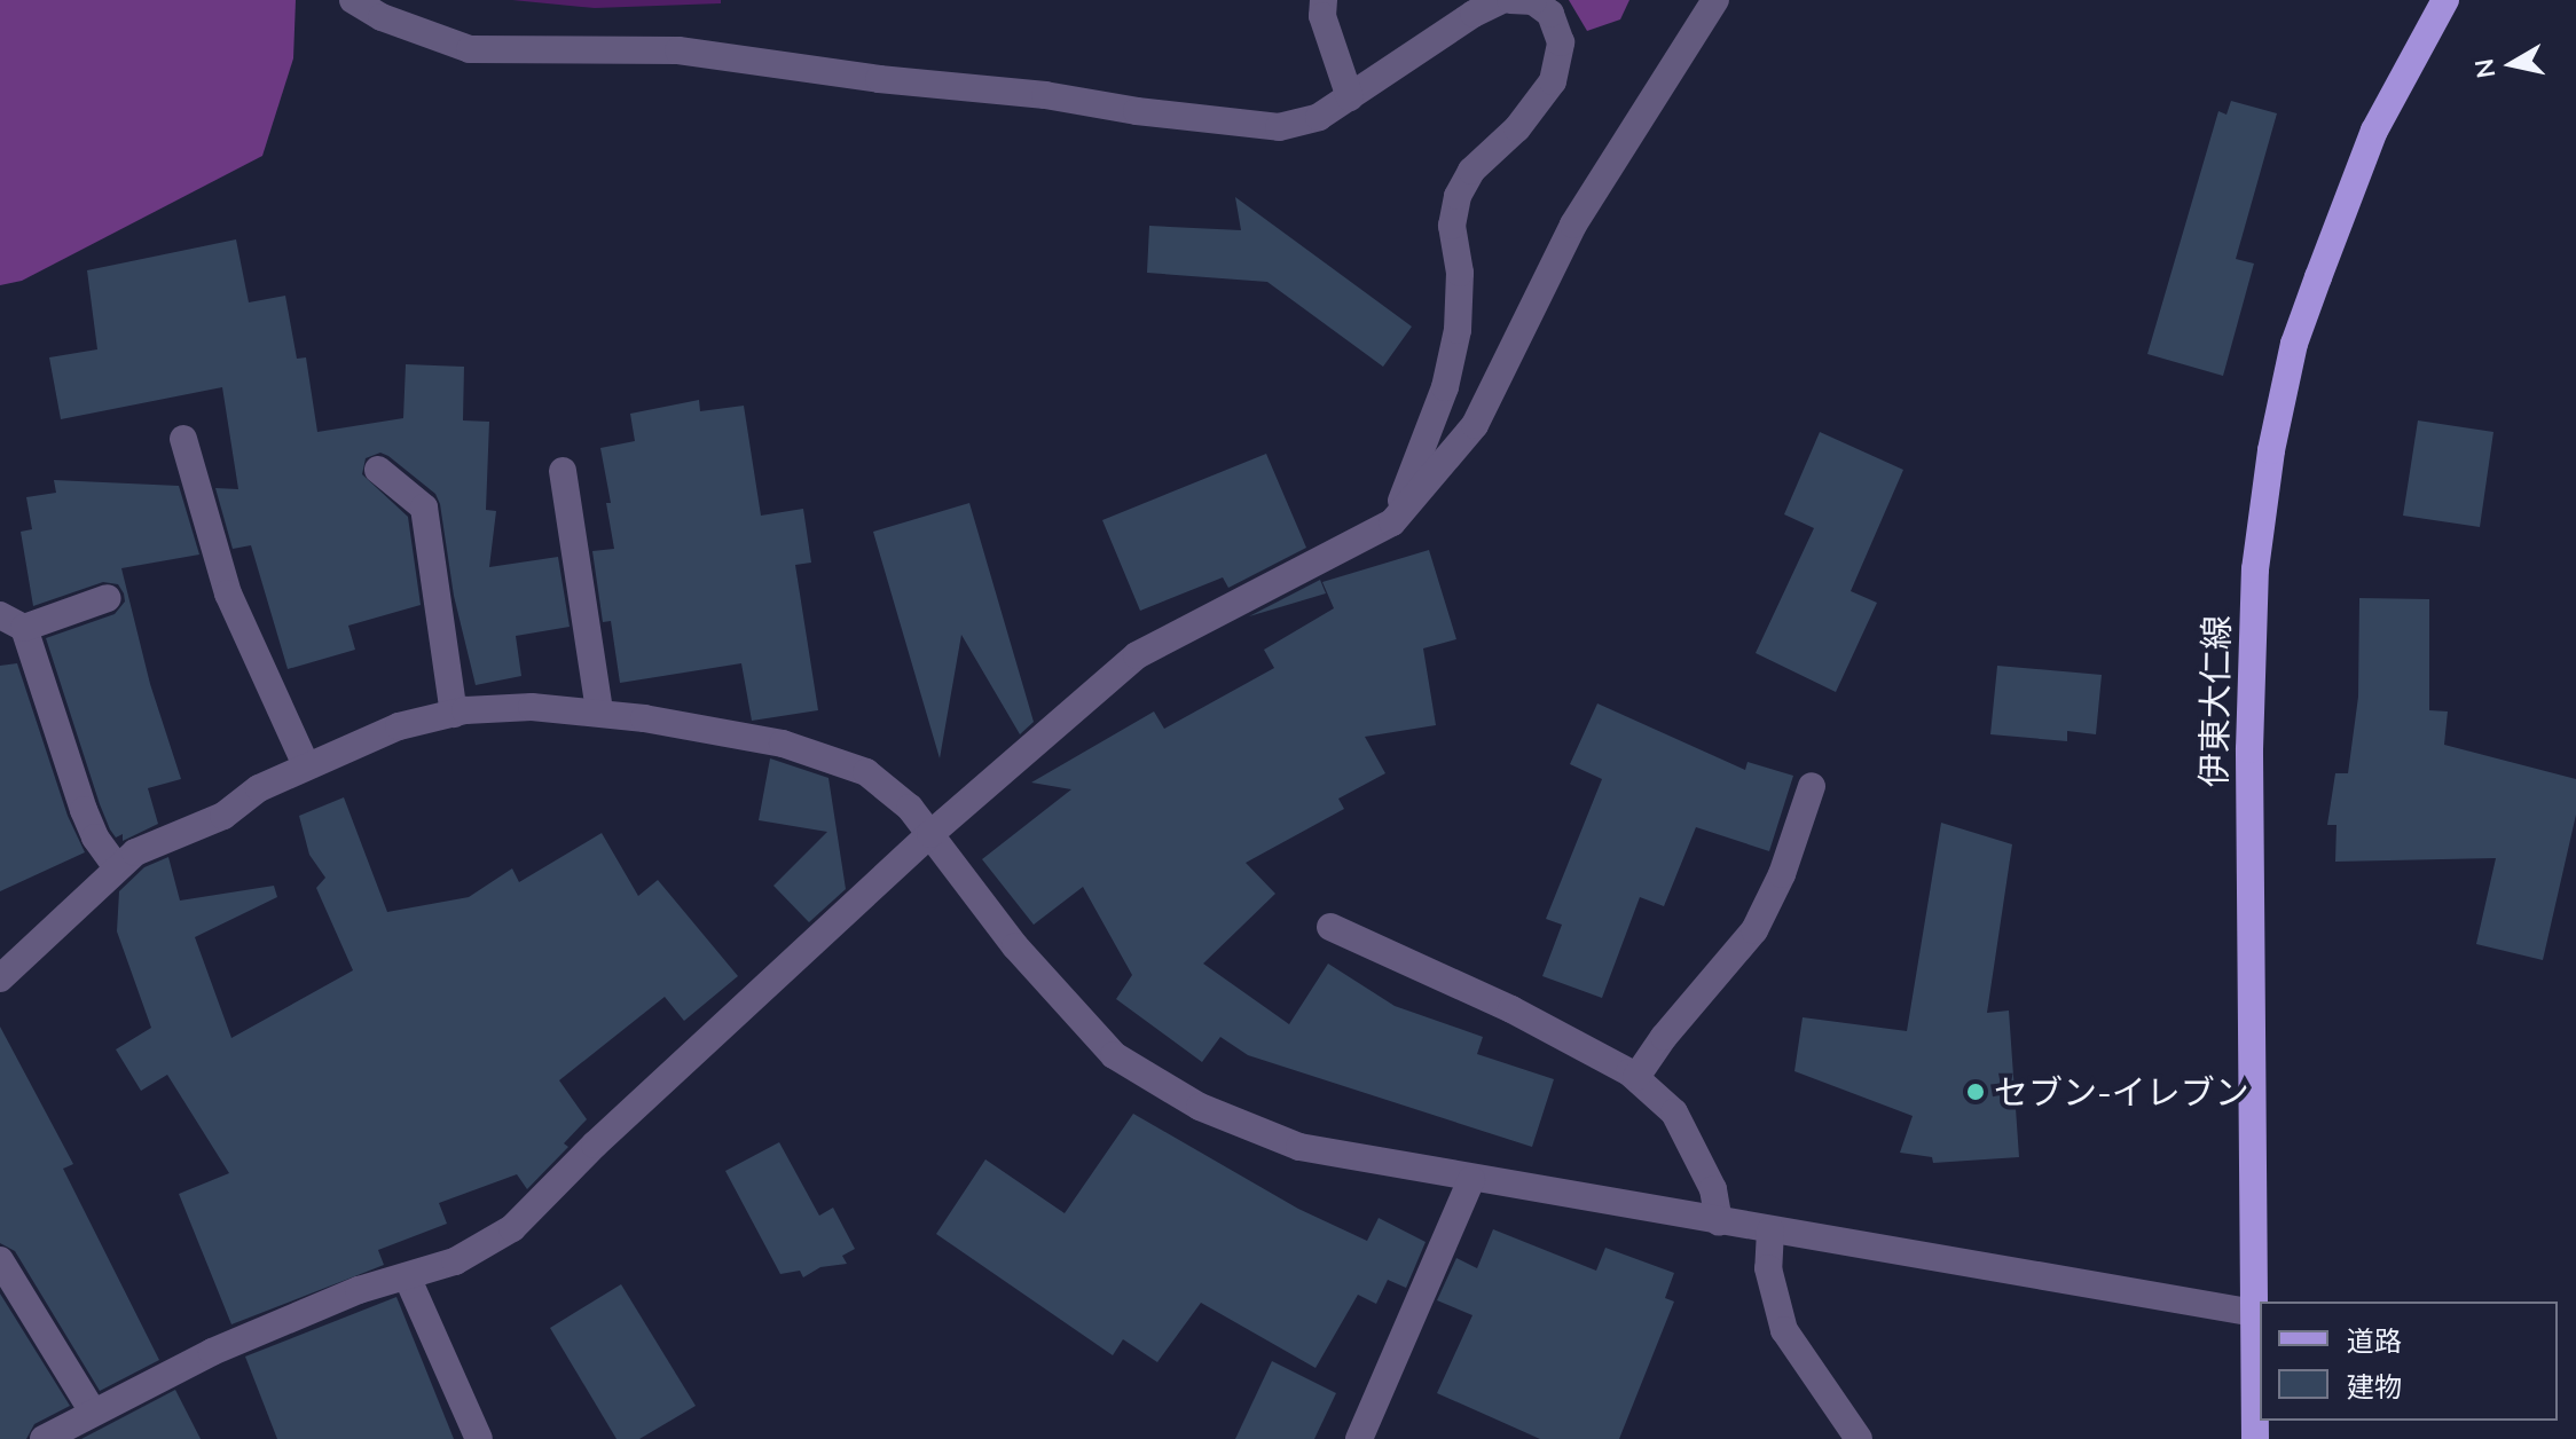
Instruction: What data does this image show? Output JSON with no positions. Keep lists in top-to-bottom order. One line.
{"streets":{"main road":["伊東大仁線"]},"places":["セブン-イレブン"],"legend":["道路","建物"],"north":"left"}
